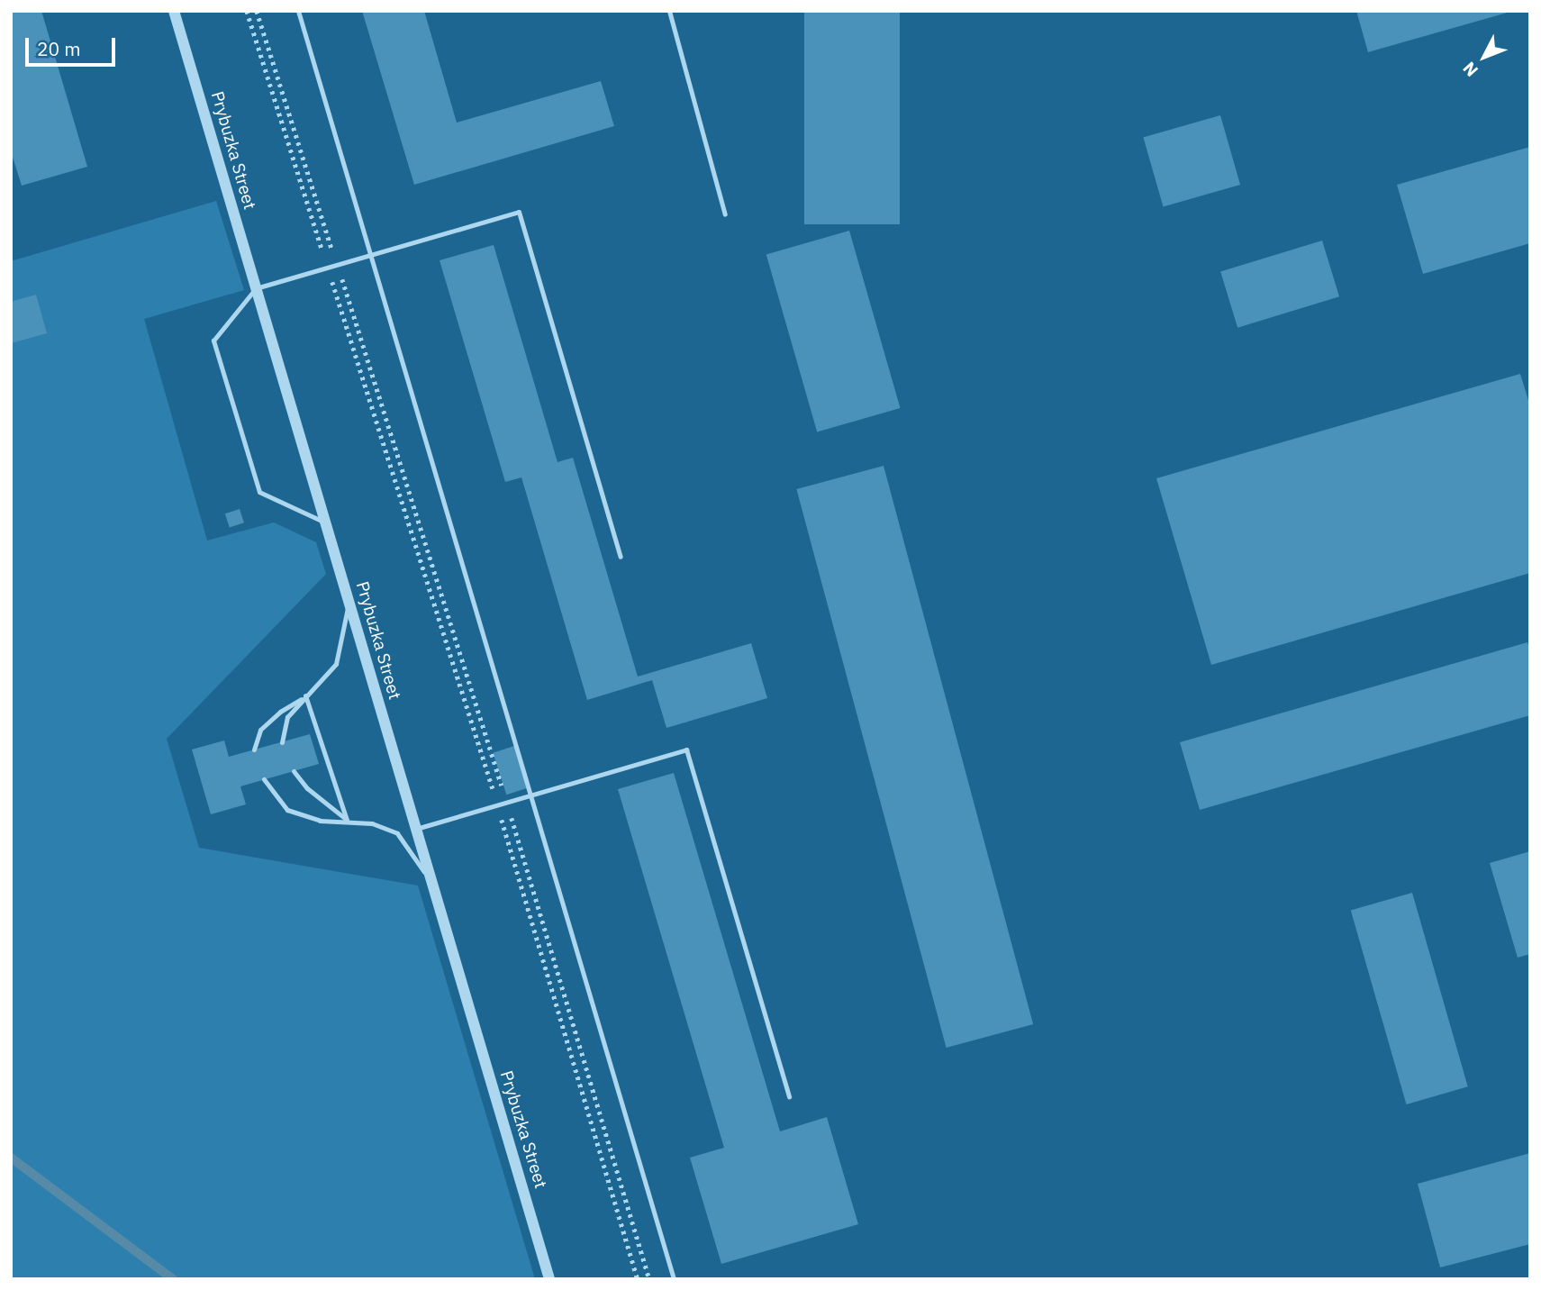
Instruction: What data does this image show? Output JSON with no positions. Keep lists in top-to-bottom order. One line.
{"streets":{"street":["Prybuzka Street"]},"scale_bar":"20 m","north":"bottom left"}
